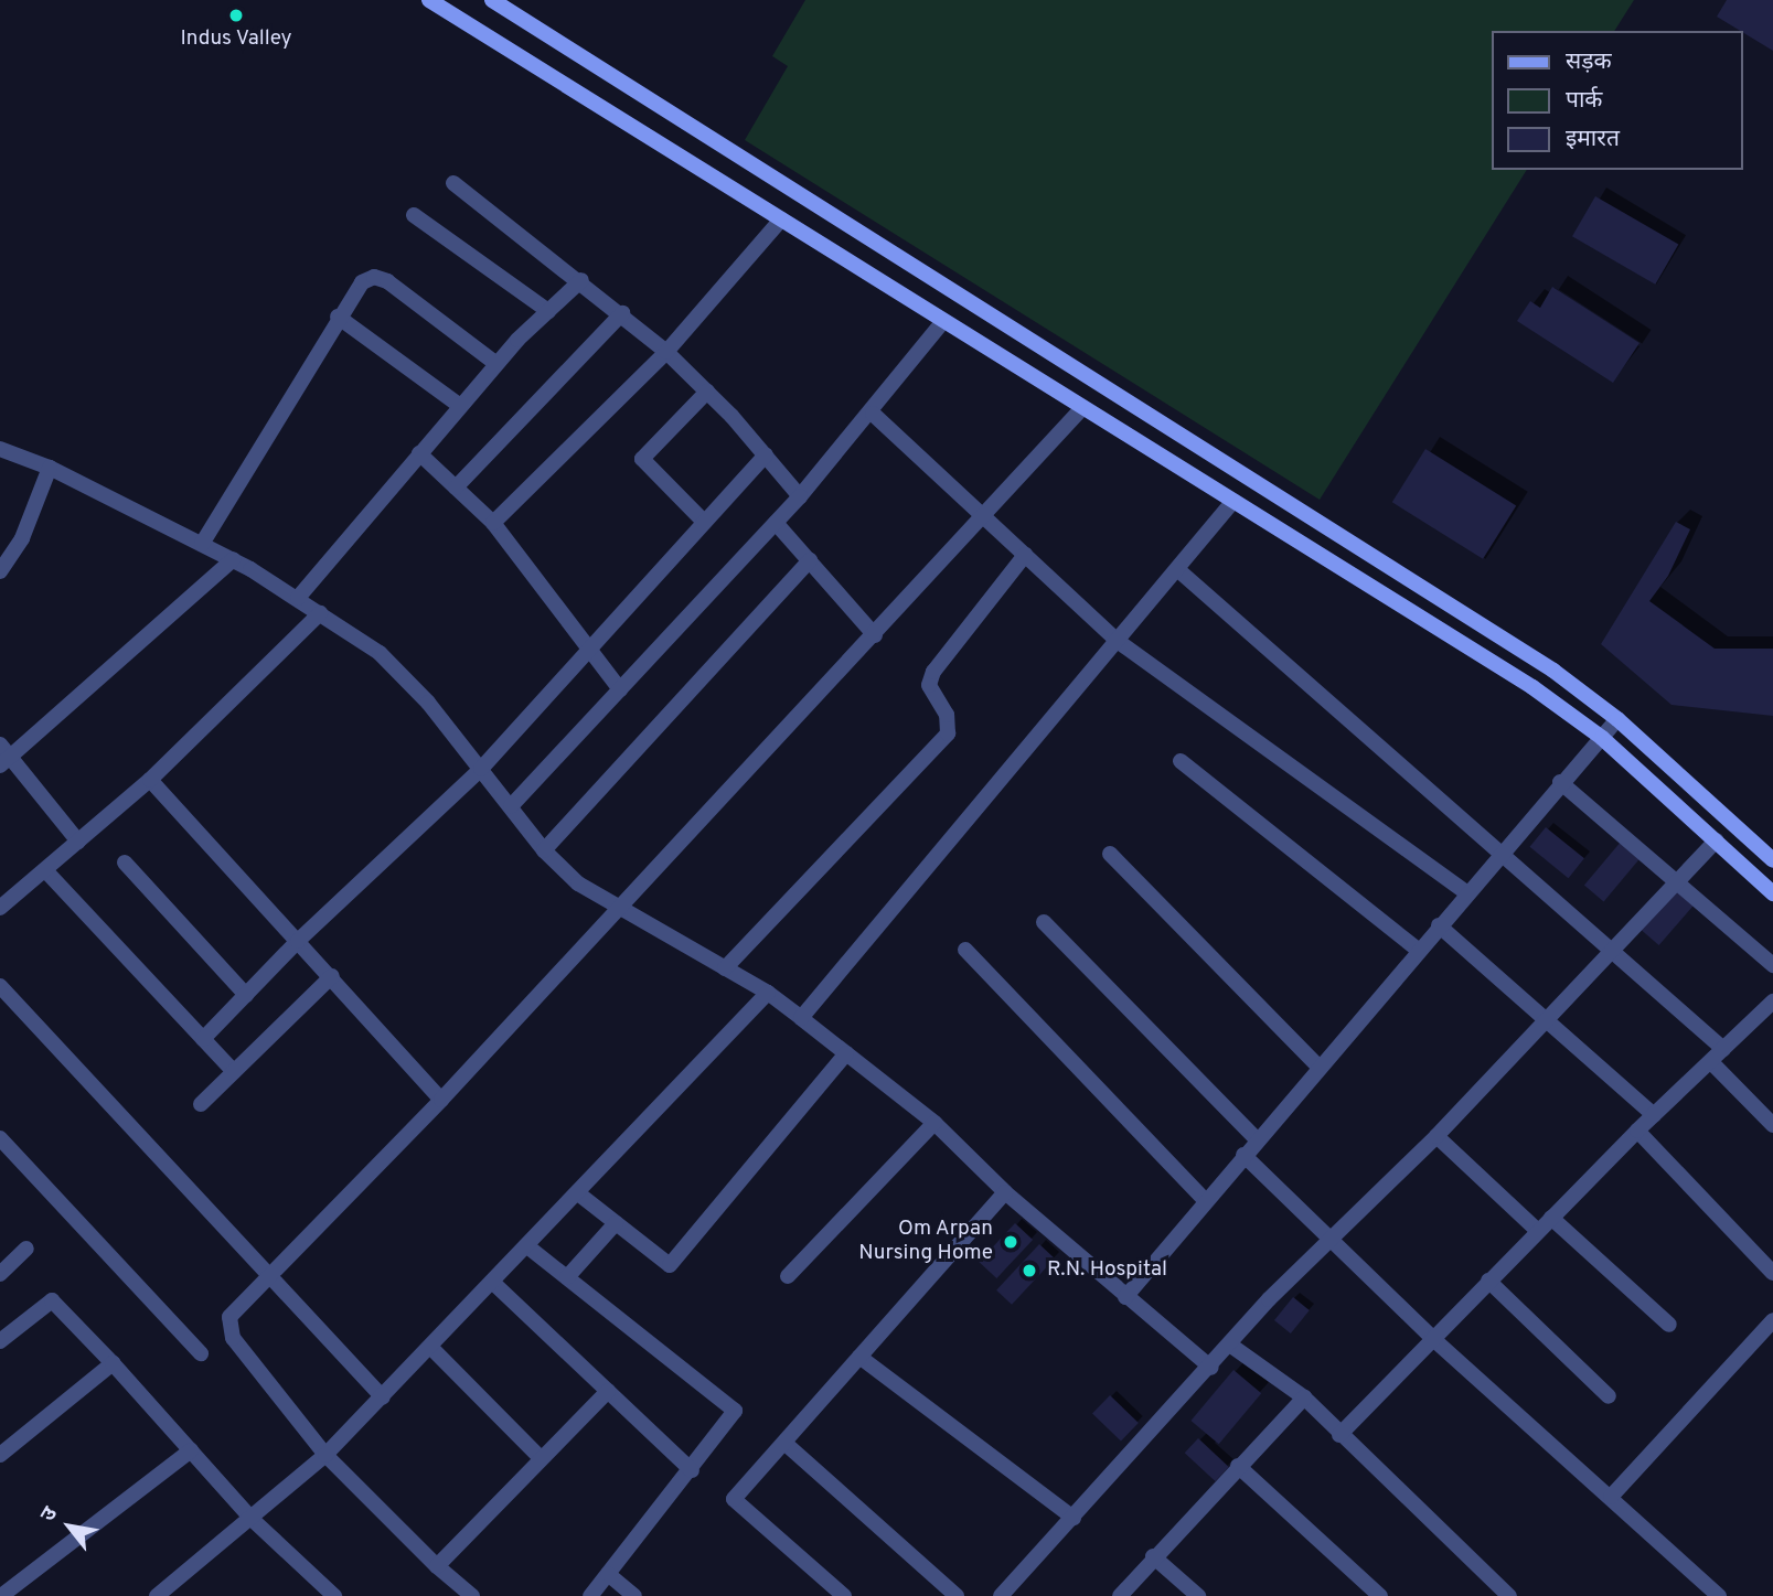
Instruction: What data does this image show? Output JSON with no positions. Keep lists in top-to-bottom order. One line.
{"places":["Indus Valley","Om Arpan Nursing Home","R.N. Hospital"],"legend":["सड़क","पार्क","इमारत"],"north":"top left"}
